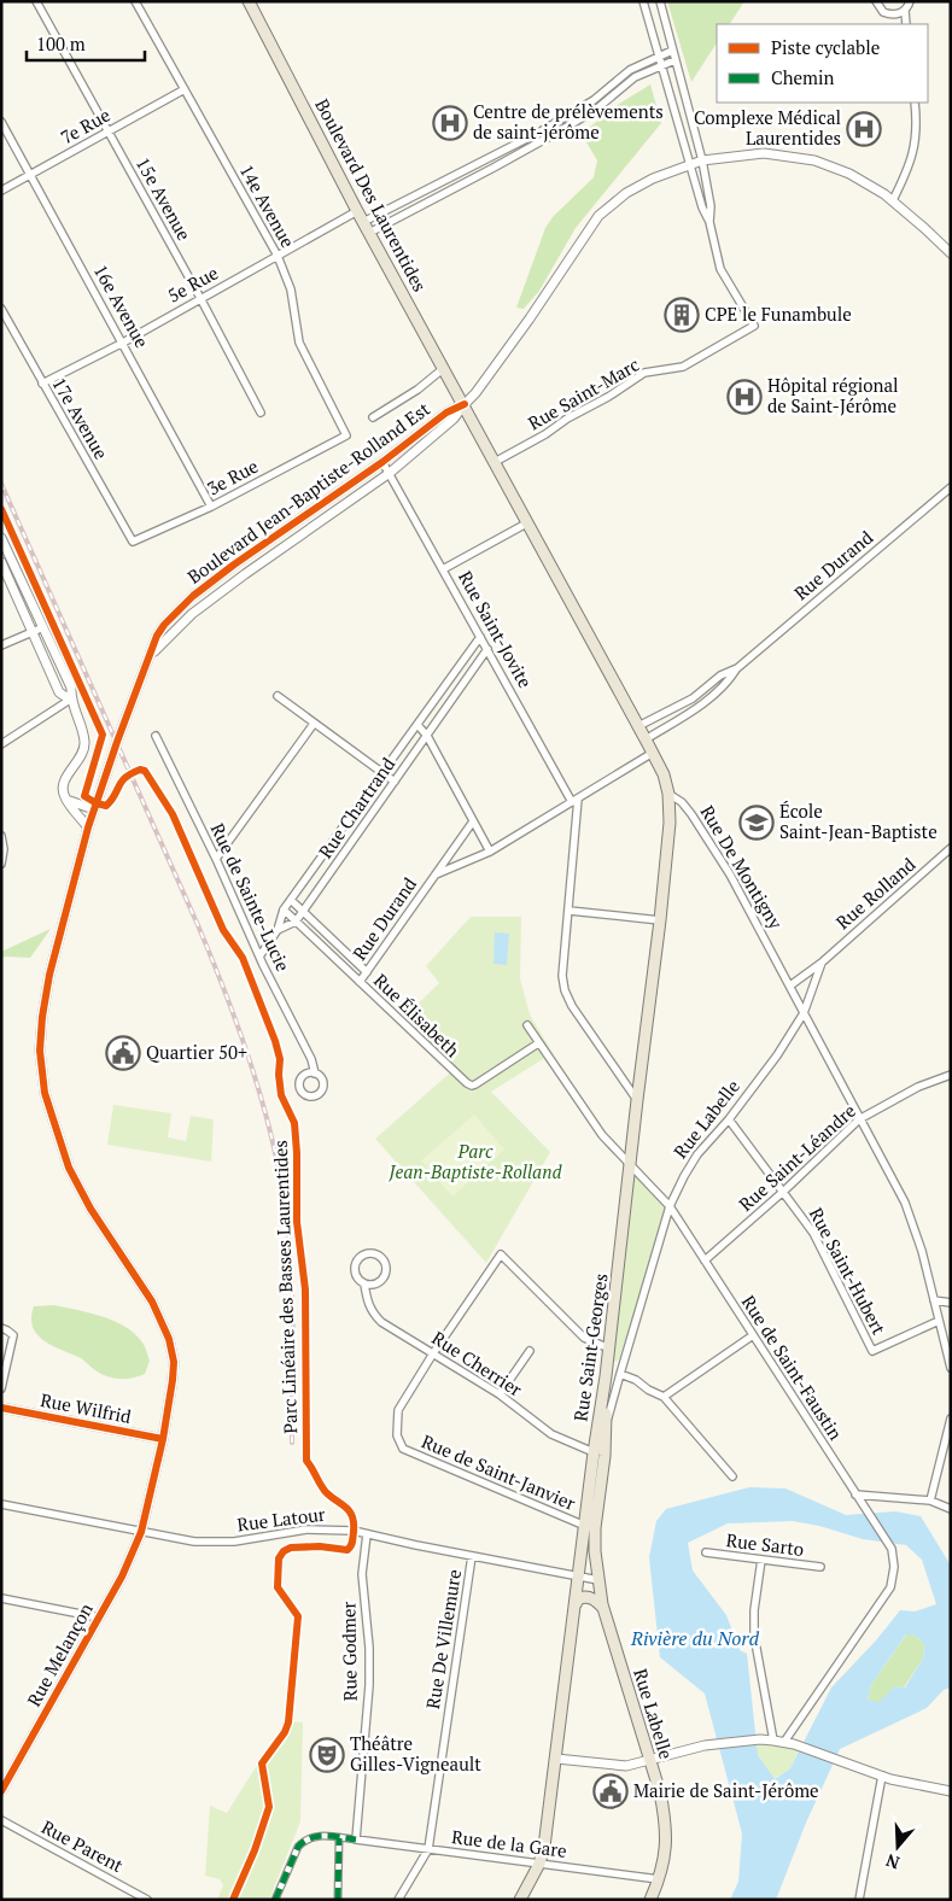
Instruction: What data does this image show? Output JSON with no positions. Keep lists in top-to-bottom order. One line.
{"streets":{"main road":["Boulevard Des Laurentides","Rue Labelle","Rue Saint-Georges"],"street":["7e Rue","15e Avenue","14e Avenue","5e Rue","16e Avenue","Rue Saint-Marc","17e Avenue","3e Rue","Boulevard Jean-Baptiste-Rolland Est","Rue Durand","Rue Saint-Jovite","Rue Chartrand","Rue De Montigny","Rue Rolland","Rue de Sainte-Lucie","Rue Élisabeth","Rue Saint-Léandre","Rue Saint-Hubert","Rue Cherrier","Rue de Saint-Faustin","Rue Wilfrid","Rue de Saint-Janvier","Rue Latour","Rue Sarto","Rue De Villemure","Rue Godmer","Rue Melançon","Rue de la Gare","Rue Parent"],"cycle path":["Parc Linéaire des Basses Laurentides"]},"crossings":[["7e Rue","15e Avenue"],["7e Rue","14e Avenue"],["7e Rue","16e Avenue"],["Boulevard Des Laurentides","5e Rue"],["Boulevard Des Laurentides","Boulevard Jean-Baptiste-Rolland Est"],["15e Avenue","5e Rue"],["14e Avenue","5e Rue"],["14e Avenue","3e Rue"],["5e Rue","16e Avenue"],["5e Rue","17e Avenue"],["16e Avenue","3e Rue"],["17e Avenue","3e Rue"],["Boulevard Jean-Baptiste-Rolland Est","Rue Saint-Jovite"],["Boulevard Jean-Baptiste-Rolland Est","Rue Wilfrid"],["Boulevard Jean-Baptiste-Rolland Est","Rue Latour"],["Boulevard Jean-Baptiste-Rolland Est","Rue Melançon"],["Rue Durand","Rue Saint-Jovite"],["Rue Durand","Rue Élisabeth"],["Rue Saint-Jovite","Rue Chartrand"],["Rue Chartrand","Rue de Sainte-Lucie"],["Rue Chartrand","Rue Élisabeth"],["Rue De Montigny","Rue Rolland"],["Rue De Montigny","Rue Labelle"],["Rue De Montigny","Rue Saint-Léandre"],["Rue De Montigny","Rue Saint-Hubert"],["Rue De Montigny","Rue Saint-Georges"],["Rue Rolland","Rue Labelle"],["Rue Élisabeth","Rue de Saint-Faustin"],["Rue Labelle","Rue Saint-Hubert"],["Rue Labelle","Rue Saint-Georges"],["Rue Labelle","Rue de Saint-Faustin"],["Rue Labelle","Rue Latour"],["Rue Labelle","Rue de la Gare"],["Rue Saint-Léandre","Rue Saint-Hubert"],["Rue Saint-Léandre","Rue de Saint-Faustin"],["Rue Saint-Georges","Rue Cherrier"],["Rue Saint-Georges","Rue de Saint-Faustin"],["Rue Saint-Georges","Rue de Saint-Janvier"],["Rue Saint-Georges","Rue Latour"],["Rue Saint-Georges","Rue de la Gare"],["Rue Cherrier","Rue de Saint-Janvier"],["Rue Latour","Rue De Villemure"],["Rue Latour","Rue Godmer"],["Rue Latour","Rue Melançon"],["Rue De Villemure","Rue de la Gare"],["Rue Godmer","Rue de la Gare"]],"water":["Rivière du Nord"],"parks":["Parc Jean-Baptiste-Rolland"],"places":{"hospital":["Centre de prélèvements de saint-jérôme","Complexe Médical Laurentides","Hôpital régional de Saint-Jérôme"],"building":["CPE le Funambule"],"school or university":["École Saint-Jean-Baptiste"],"public building":["Quartier 50+","Mairie de Saint-Jérôme"],"theatre":["Théâtre Gilles-Vigneault"]},"legend":["Piste cyclable","Chemin"],"scale_bar":"100 m","north":"bottom"}
